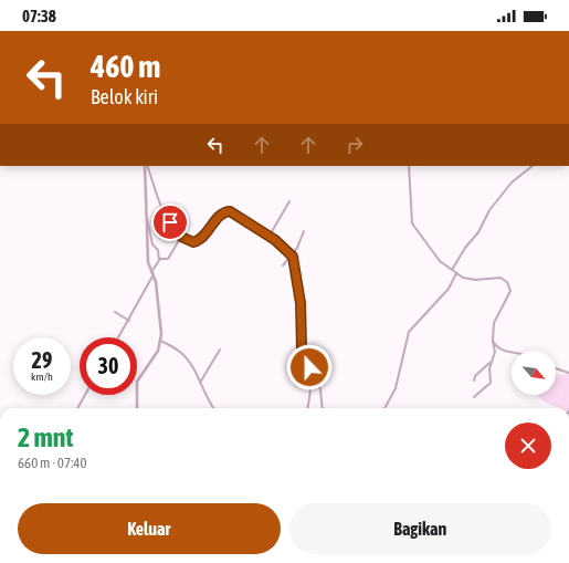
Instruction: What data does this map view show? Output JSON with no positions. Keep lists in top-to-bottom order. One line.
{"north":"bottom right","page":{"status":"07:38","turn":["460 m","Belok kiri"],"speed":"29 km/h","limit":"30","heading":["2 mnt","660 m · 07:40"],"buttons":["Keluar","Bagikan"]}}
